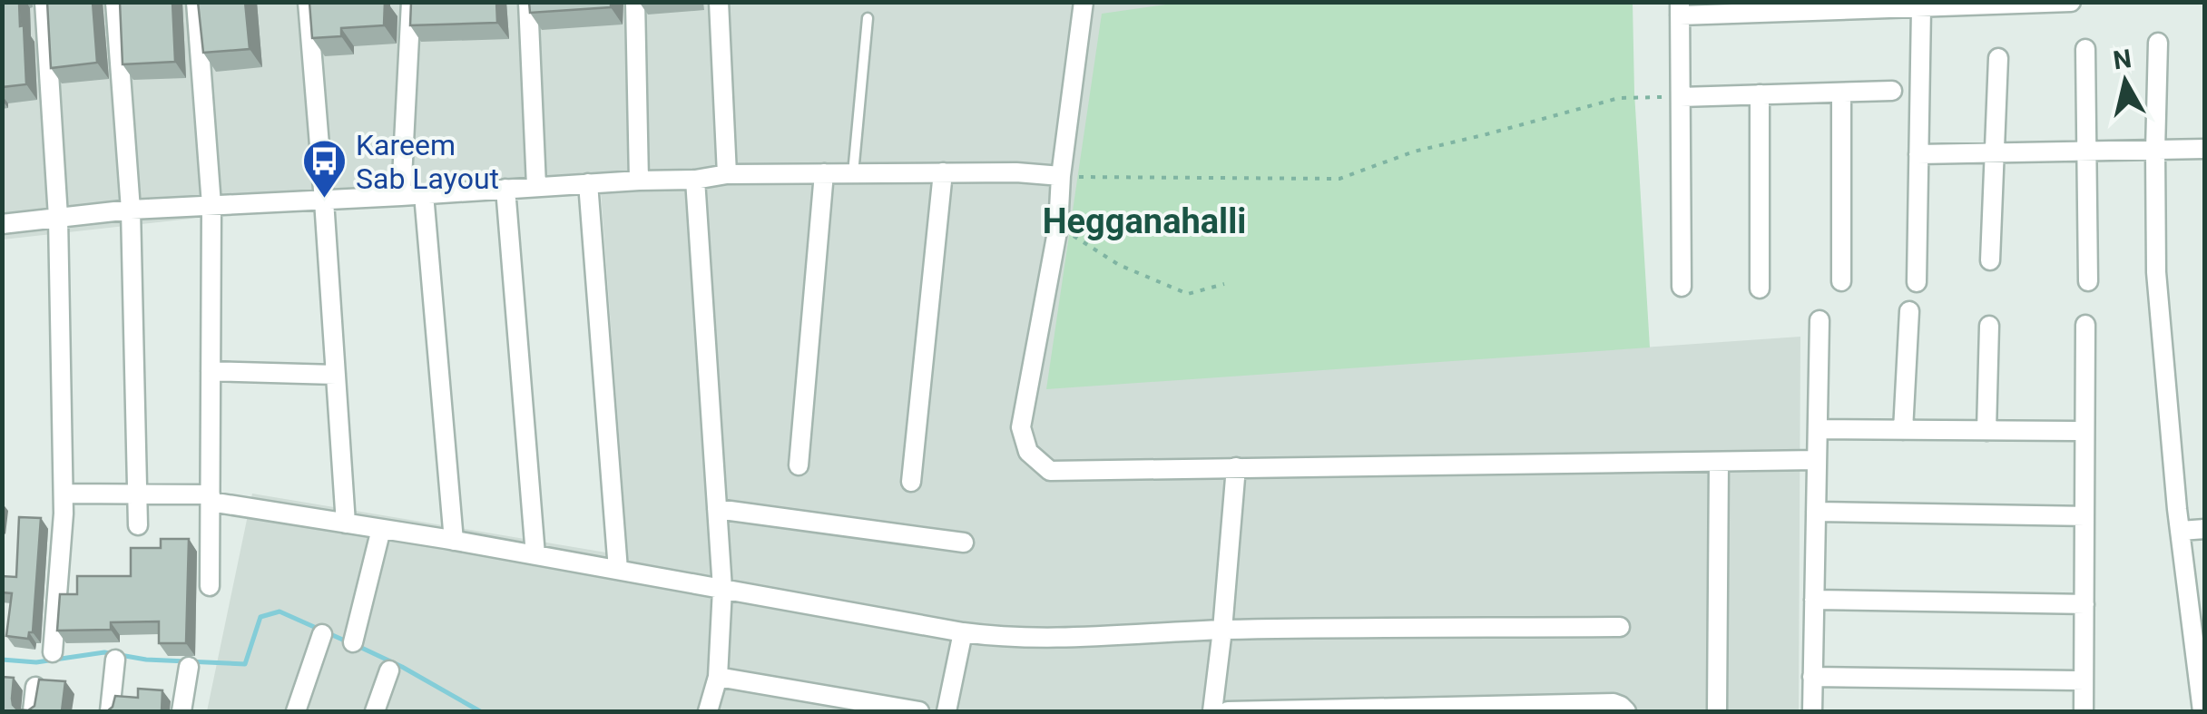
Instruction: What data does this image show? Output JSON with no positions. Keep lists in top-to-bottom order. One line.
{"districts":["Hegganahalli"],"places":{"bus stop":["Kareem Sab Layout"]},"north":"top"}
